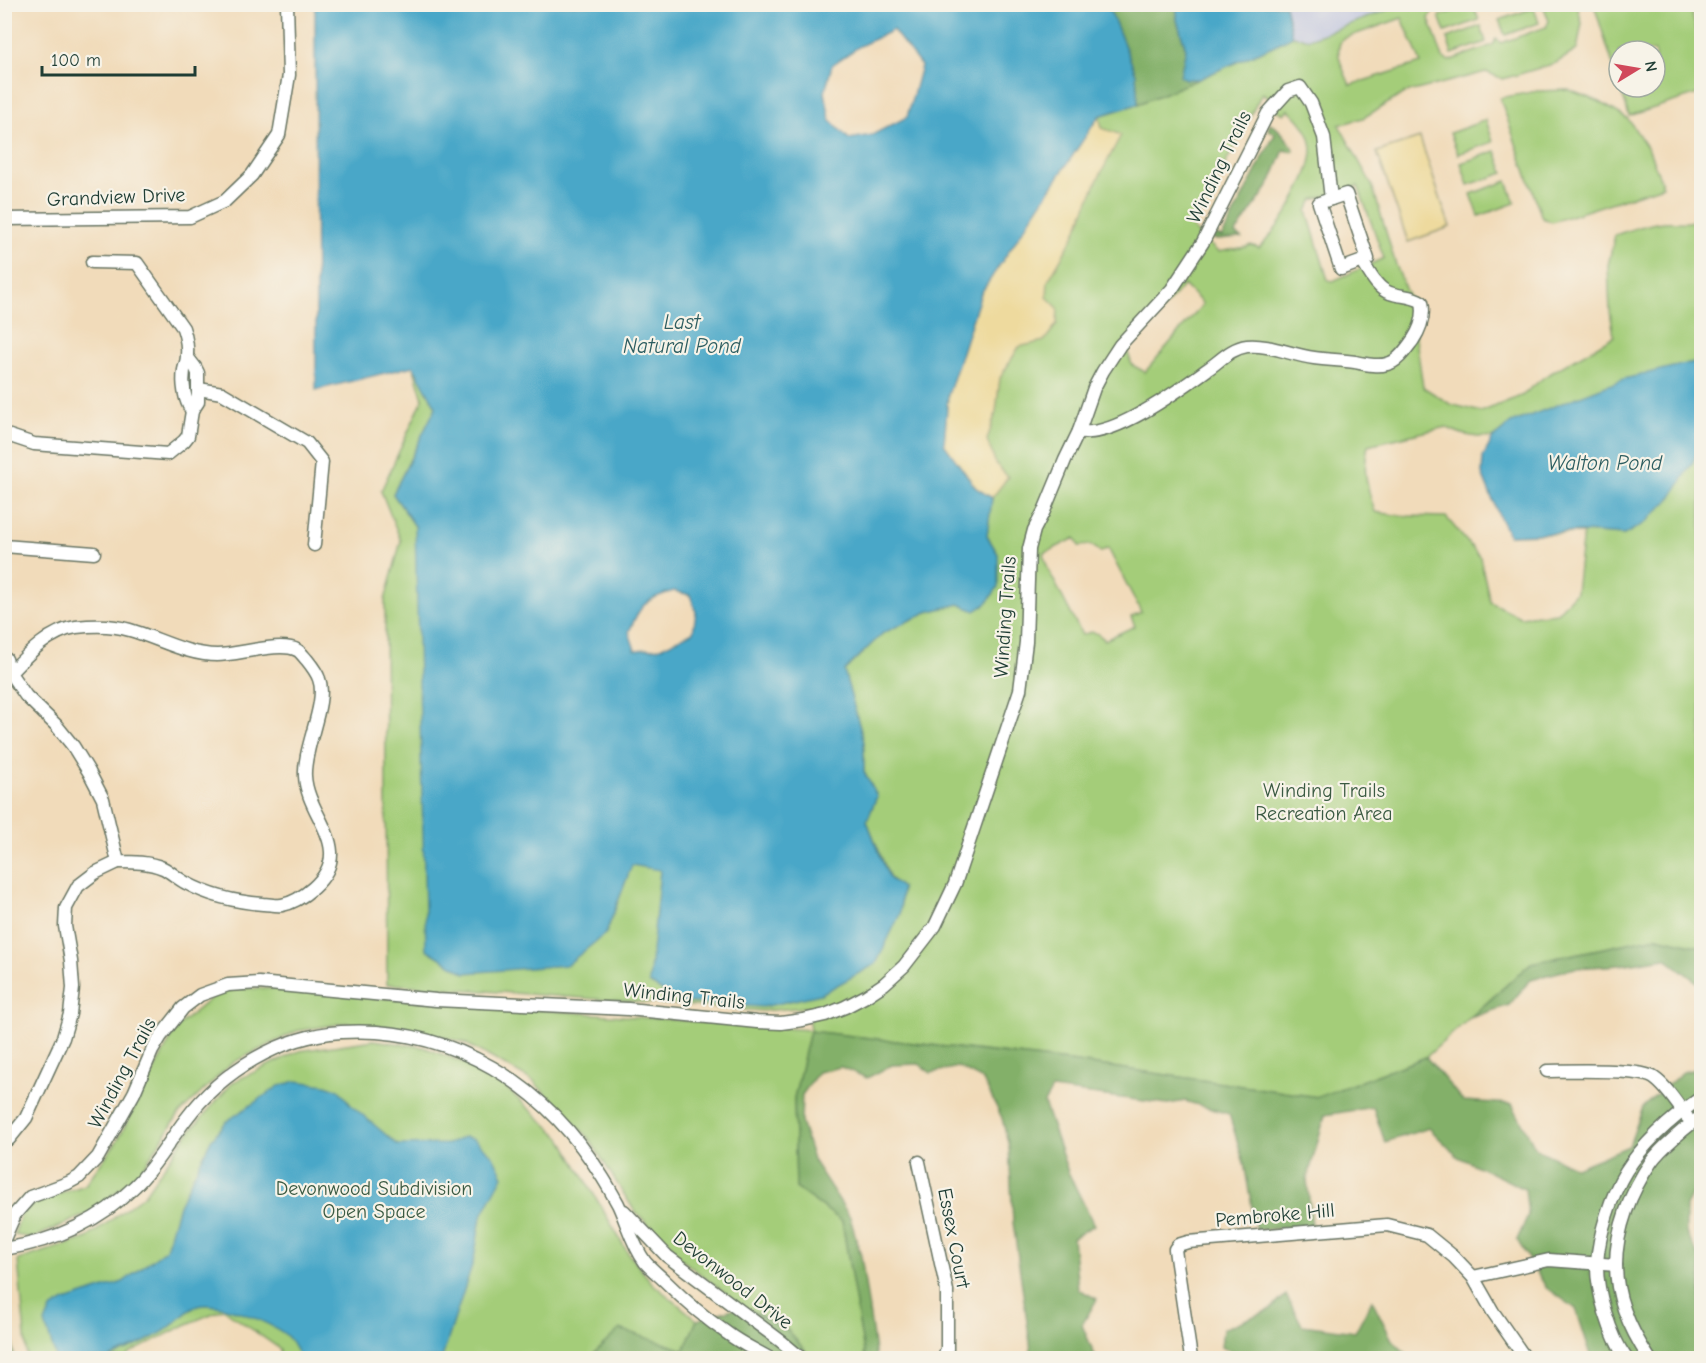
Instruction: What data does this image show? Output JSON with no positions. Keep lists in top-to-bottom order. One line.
{"streets":{"street":["Winding Trails","Grandview Drive","Pembroke Hill","Essex Court","Devonwood Drive"]},"water":["Last Natural Pond","Walton Pond"],"parks":["Winding Trails Recreation Area","Devonwood Subdivision Open Space"],"scale_bar":"100 m","north":"right"}
